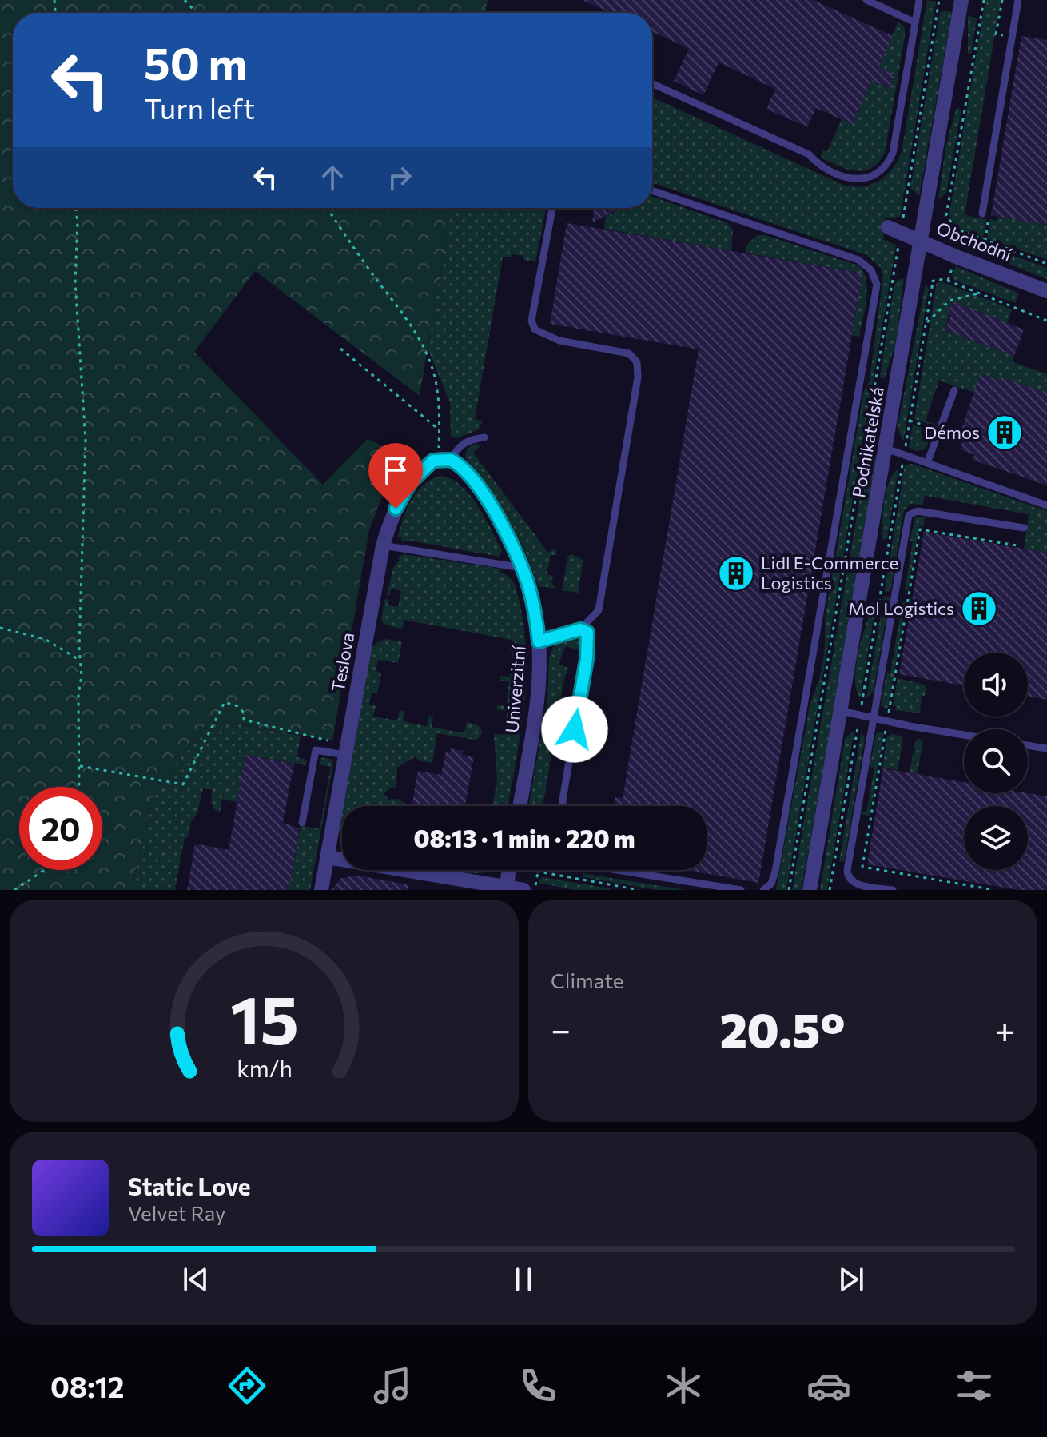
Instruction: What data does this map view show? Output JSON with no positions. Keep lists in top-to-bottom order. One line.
{"streets":{"street":["Obchodní","Podnikatelská","Teslova","Univerzitní"]},"crossings":[["Obchodní","Podnikatelská"],["Teslova","Univerzitní"]],"places":{"building":["Démos","Lidl E-Commerce Logistics","Mol Logistics"]},"page":{"turn":["50 m","Turn left"],"limit":"20","trip":"08:13 · 1 min · 220 m","tile":"Climate","heat":["−","20.5°","+"],"song":["Static Love","Velvet Ray"],"tabs":"08:12","gauge":["15","km/h"]}}
